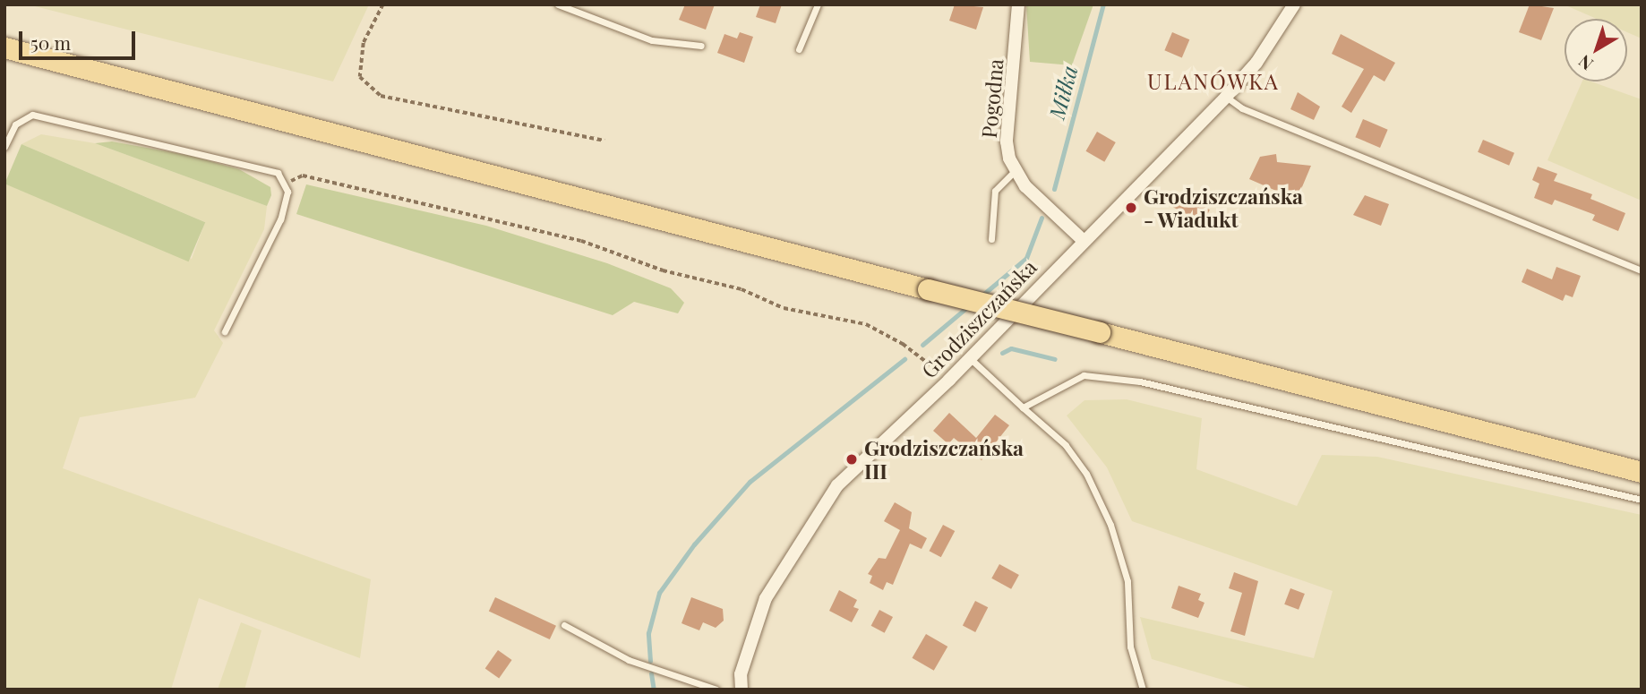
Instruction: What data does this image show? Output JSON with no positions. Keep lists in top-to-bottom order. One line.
{"streets":{"street":["Pogodna","Grodziszczańska"]},"districts":["ULANÓWKA"],"water":["Miłka"],"places":["Grodziszczańska - Wiadukt","Grodziszczańska III"],"scale_bar":"50 m","north":"bottom left"}
